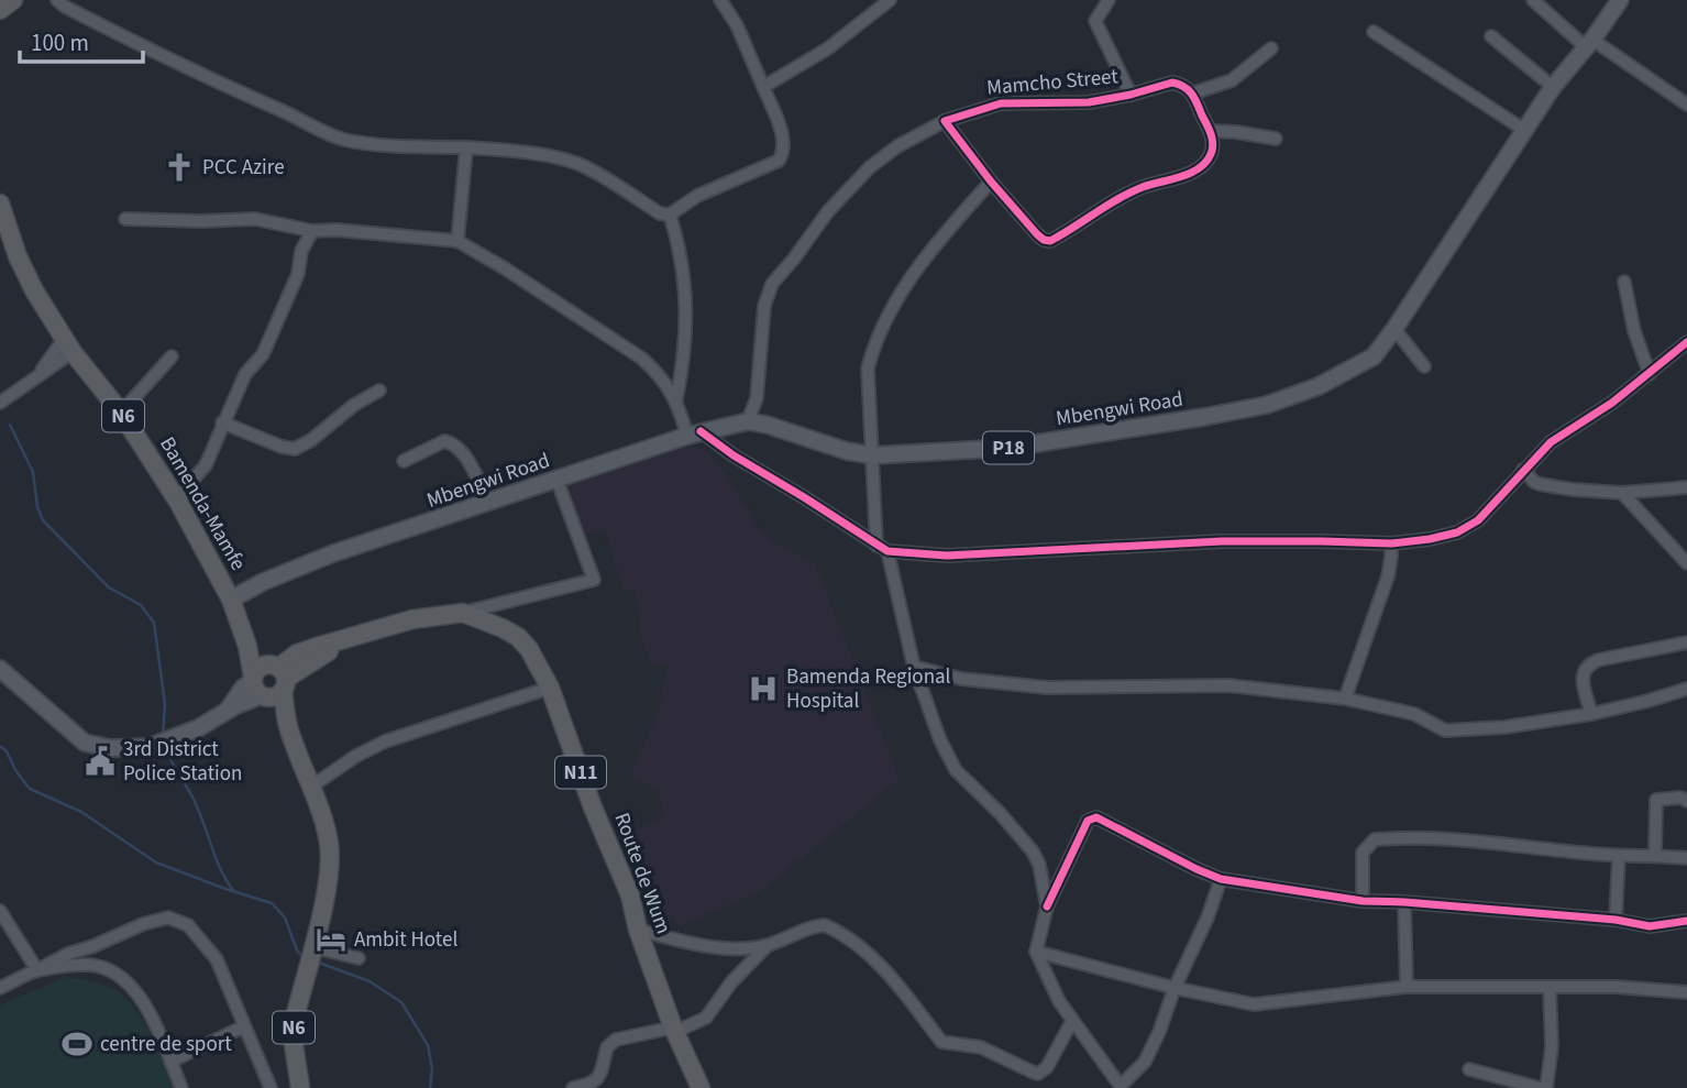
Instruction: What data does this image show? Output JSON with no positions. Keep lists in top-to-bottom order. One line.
{"streets":{"highway":["N6","Bamenda-Mamfe","N11","Route de Wum"],"main road":["Mbengwi Road","P18"],"street":["Mamcho Street"]},"crossings":[["Mamcho Street","Mbengwi Road"],["Mbengwi Road","Bamenda-Mamfe"],["N6","Bamenda-Mamfe"]],"places":{"church":["PCC Azire"],"hospital":["Bamenda Regional Hospital"],"public building":["3rd District Police Station"],"hotel":["Ambit Hotel"],"sports":["centre de sport"]},"scale_bar":"100 m"}
